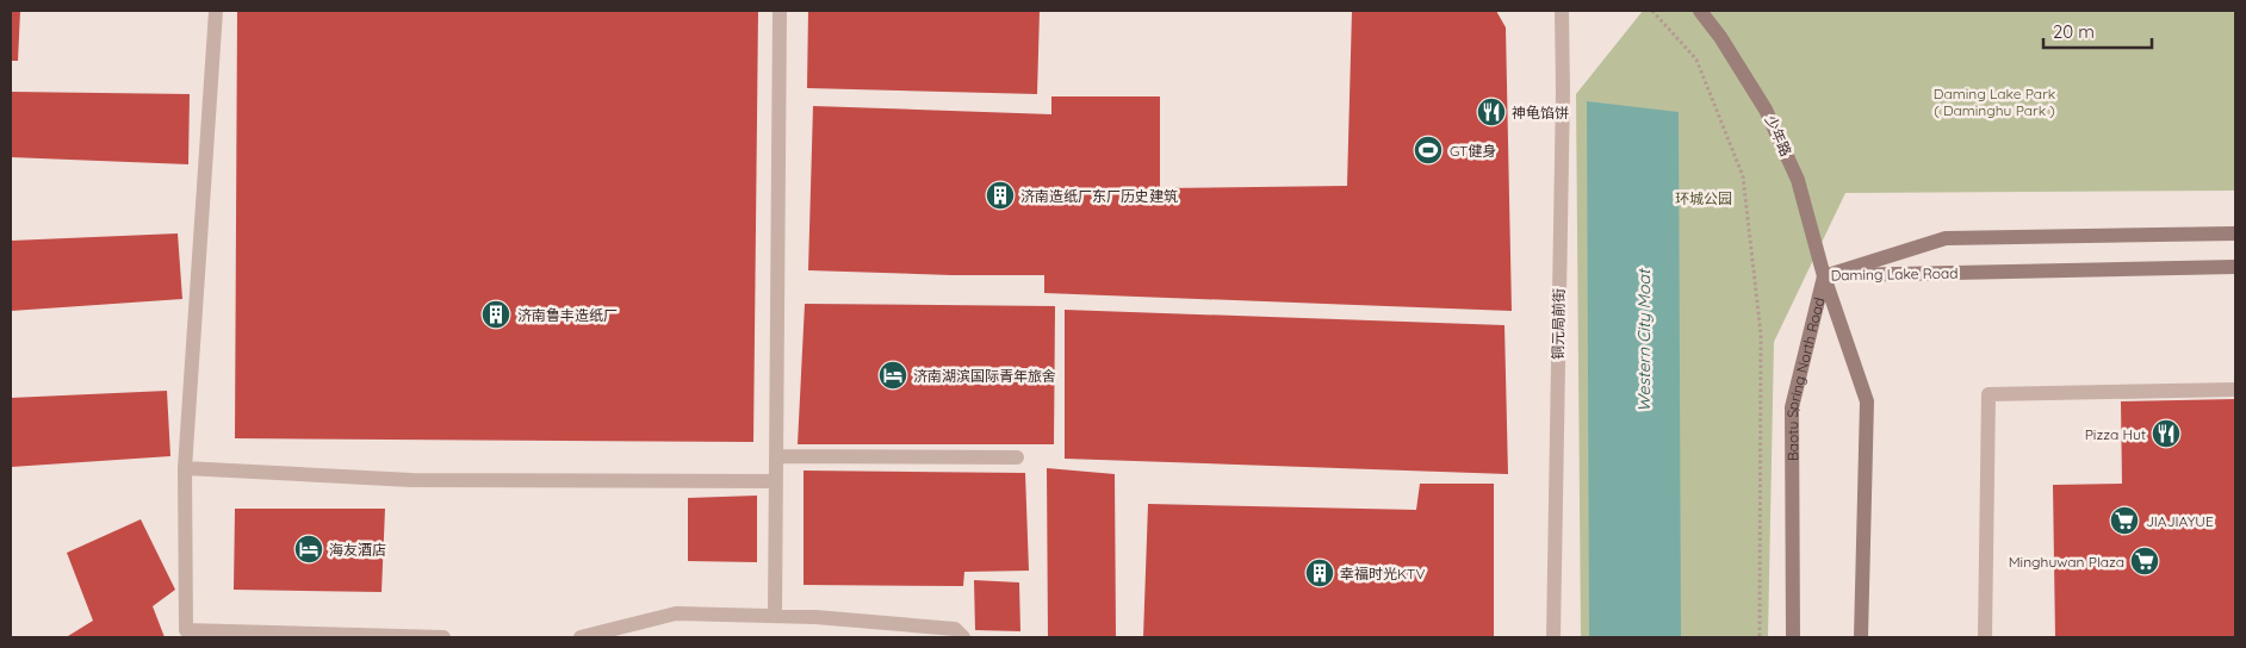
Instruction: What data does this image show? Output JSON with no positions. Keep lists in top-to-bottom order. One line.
{"streets":{"main road":["少年路","Daming Lake Road","Baotu Spring North Road"],"street":["铜元局前街"]},"crossings":[["少年路","Daming Lake Road"],["少年路","Baotu Spring North Road"],["Daming Lake Road","Baotu Spring North Road"]],"water":["Western City Moat"],"parks":["Daming Lake Park ( Daminghu Park )","环城公园"],"places":{"restaurant":["神龟馅饼","Pizza Hut"],"sports":["GT健身"],"building":["济南造纸厂东厂历史建筑","济南鲁丰造纸厂","幸福时光KTV"],"hotel":["济南湖滨国际青年旅舍","海友酒店"],"supermarket":["JIAJIAYUE","Minghuwan Plaza"]},"scale_bar":"20 m"}
